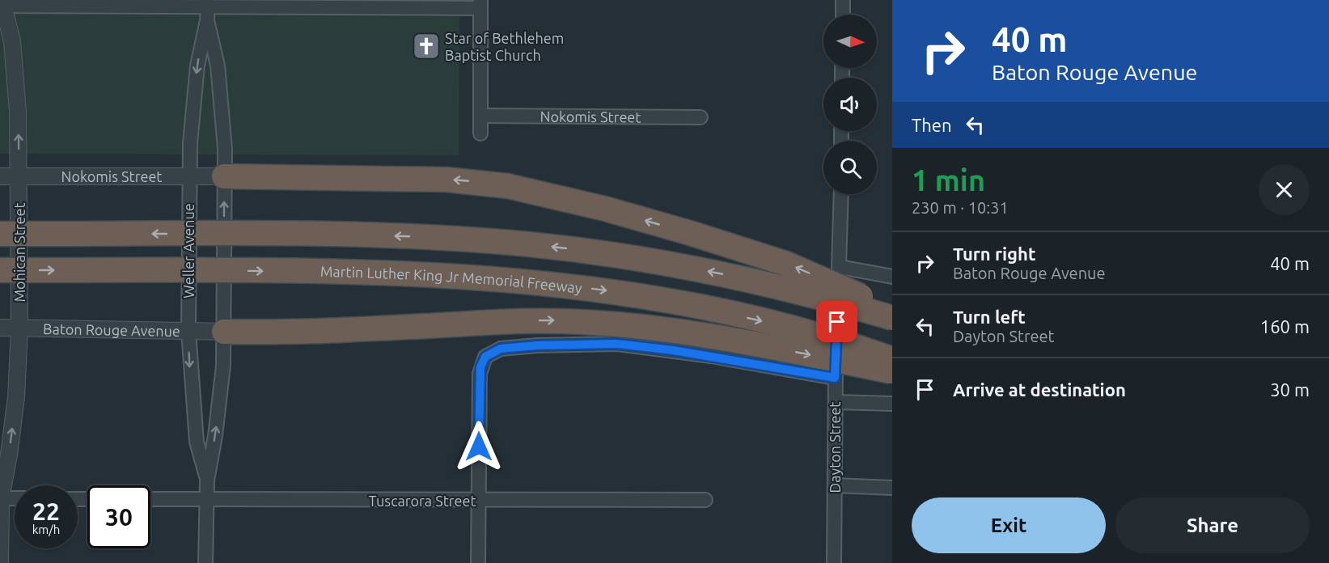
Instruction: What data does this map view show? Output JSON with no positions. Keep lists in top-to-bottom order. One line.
{"streets":{"highway":["Martin Luther King Jr Memorial Freeway"],"street":["Nokomis Street","Weller Avenue","Mohican Street","Baton Rouge Avenue","Dayton Street","Tuscarora Street"]},"crossings":[["Nokomis Street","Weller Avenue"],["Nokomis Street","Mohican Street"],["Weller Avenue","Baton Rouge Avenue"],["Weller Avenue","Tuscarora Street"],["Mohican Street","Baton Rouge Avenue"]],"one_way":["Mohican Street"],"places":{"church":["Star of Bethlehem Baptist Church"]},"north":"right","page":{"turn":["40 m","Baton Rouge Avenue"],"then":"Then","heading":["1 min","230 m · 10:31"],"list":[{"name":"Turn right","note":"Baton Rouge Avenue","value":"40 m"},{"name":"Turn left","note":"Dayton Street","value":"160 m"},{"name":"Arrive at destination","value":"30 m"}],"speed":"22 km/h","limit":"30","buttons":["Exit","Share"]}}
